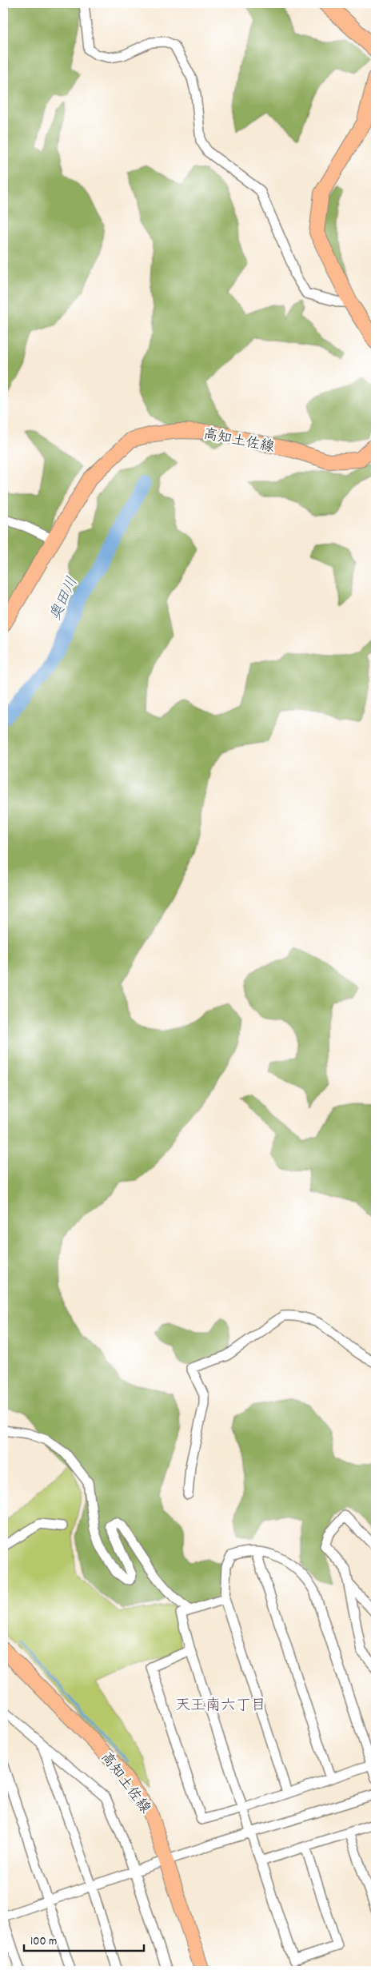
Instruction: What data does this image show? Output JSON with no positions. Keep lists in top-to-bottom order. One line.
{"streets":{"main road":["高知土佐線"]},"districts":["天王南六丁目"],"water":["奥田川"],"scale_bar":"100 m"}
